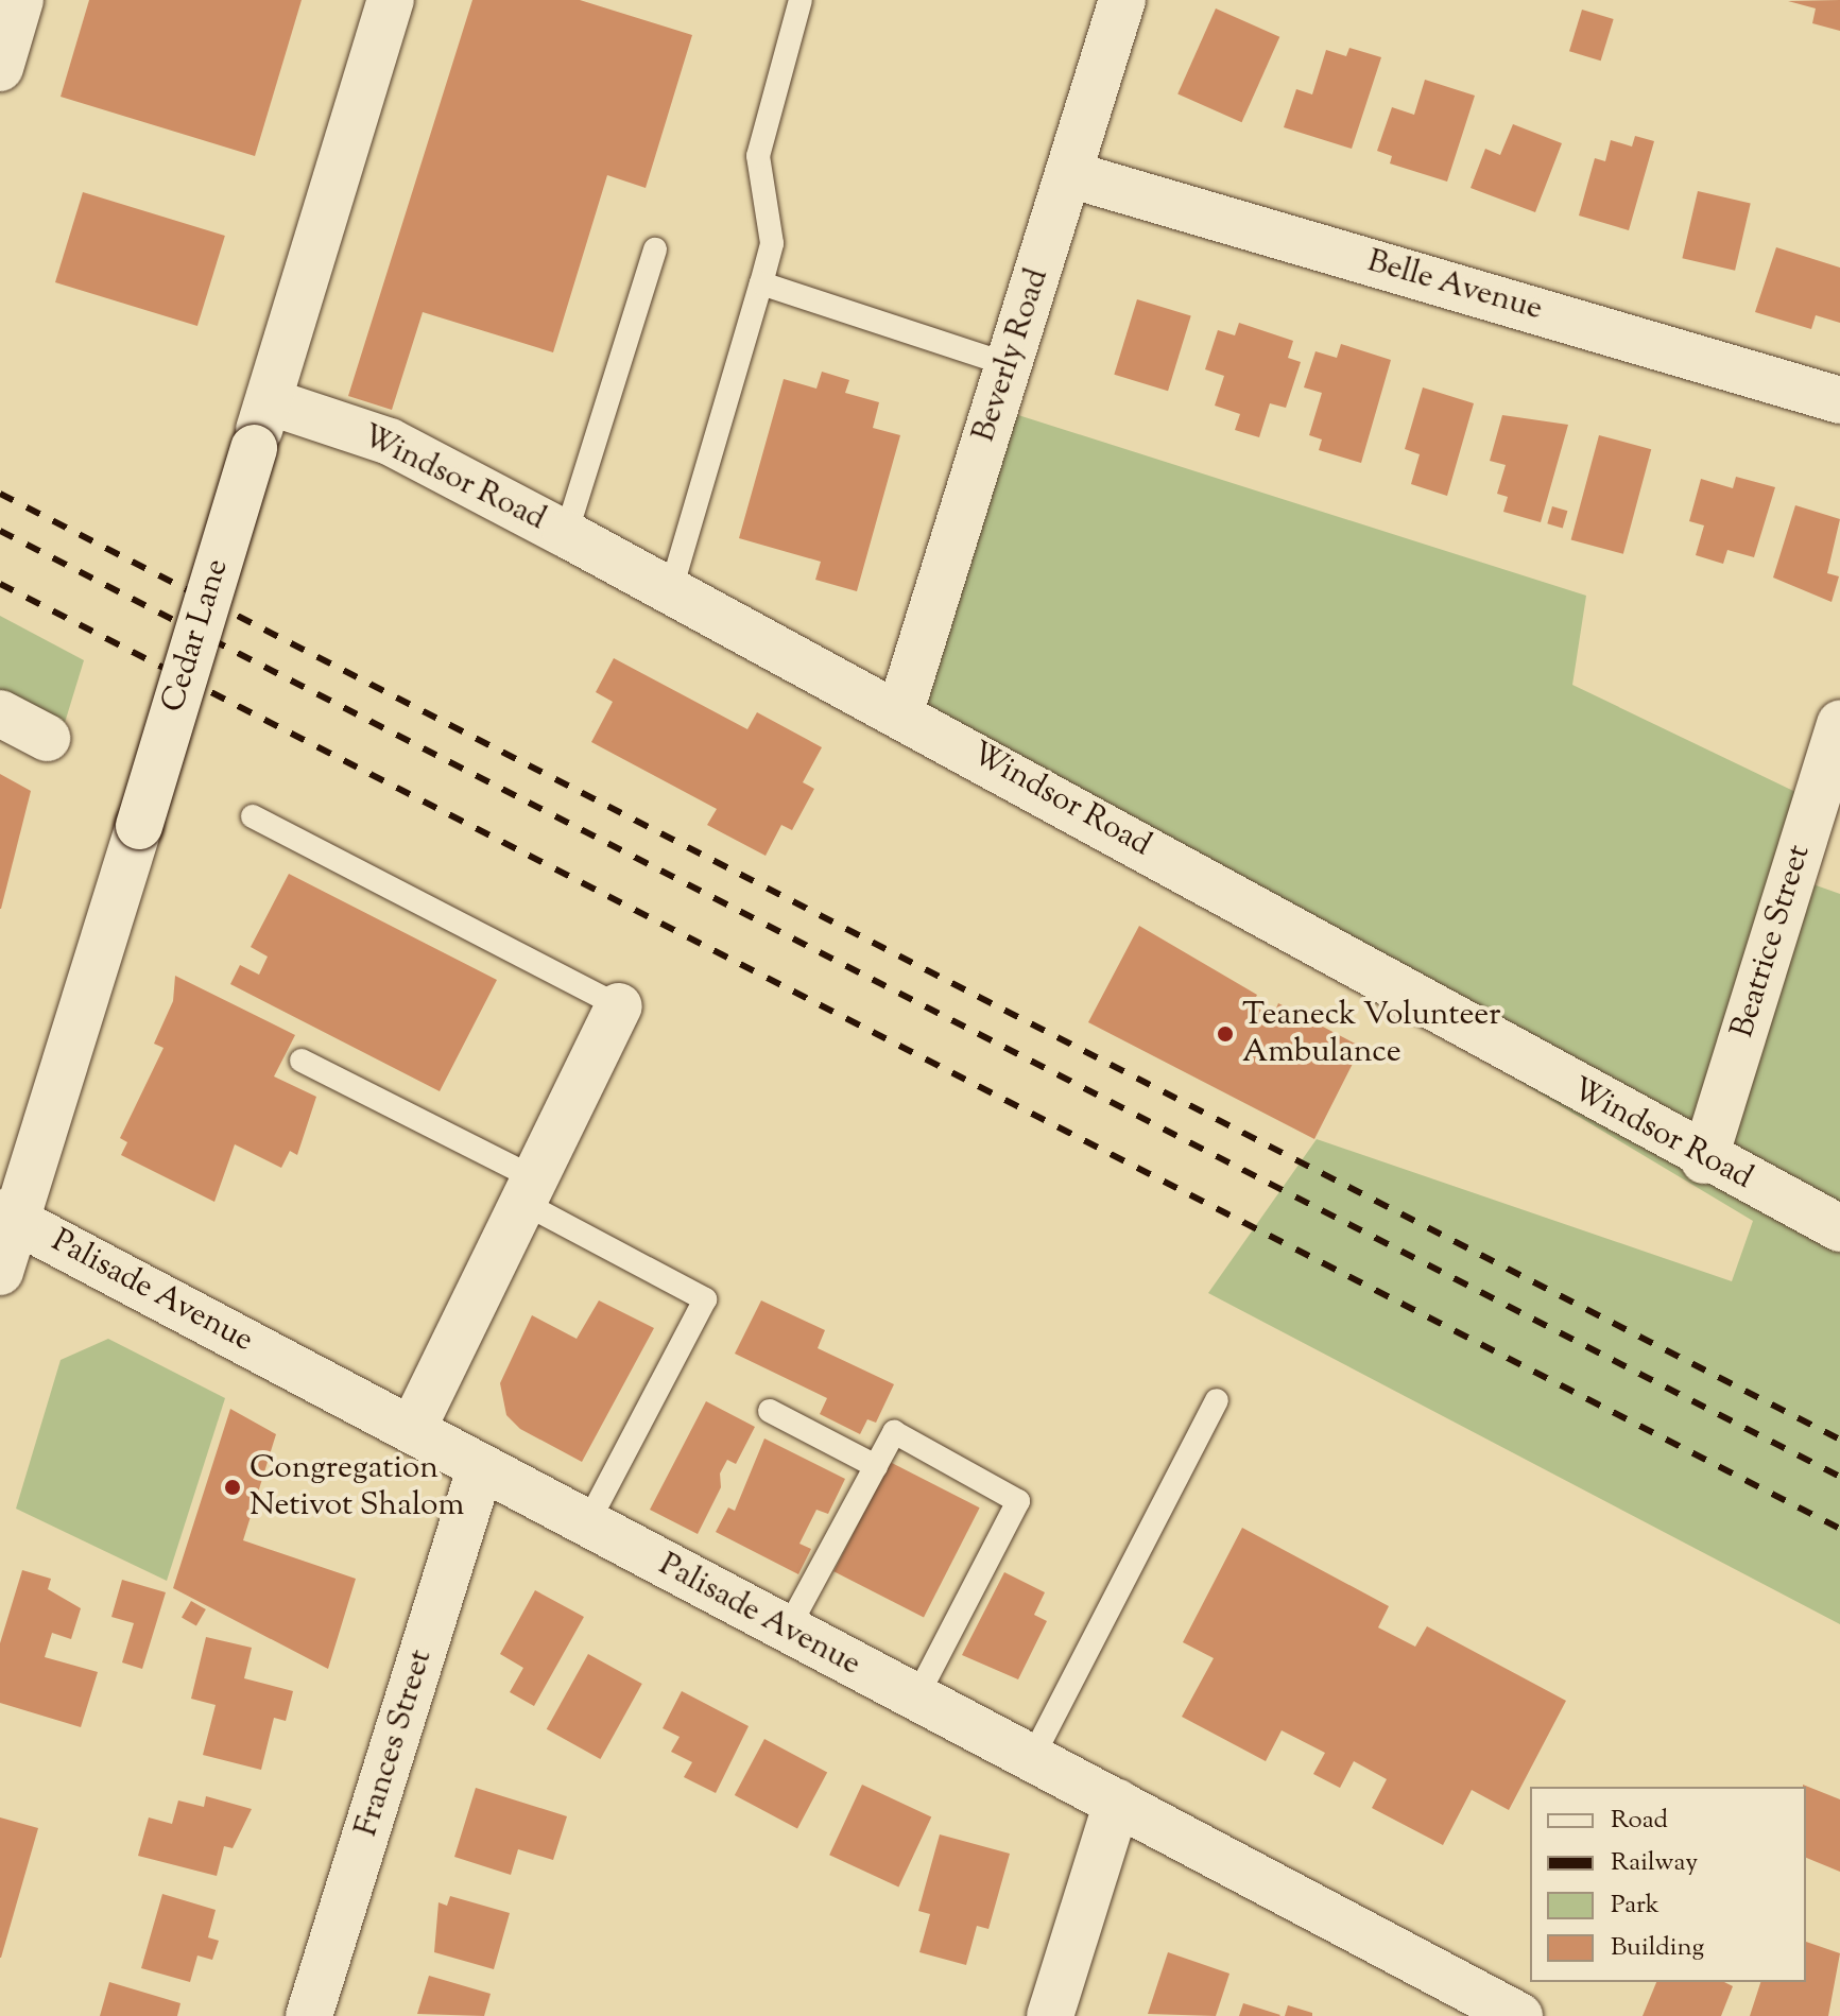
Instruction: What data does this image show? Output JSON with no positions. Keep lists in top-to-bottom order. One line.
{"streets":{"street":["Belle Avenue","Beverly Road","Windsor Road","Cedar Lane","Beatrice Street","Palisade Avenue","Frances Street"]},"crossings":[["Belle Avenue","Beverly Road"],["Beverly Road","Windsor Road"],["Windsor Road","Cedar Lane"],["Windsor Road","Beatrice Street"],["Cedar Lane","Palisade Avenue"],["Palisade Avenue","Frances Street"]],"places":["Teaneck Volunteer Ambulance","Congregation Netivot Shalom"],"legend":["Road","Railway","Park","Building"]}
